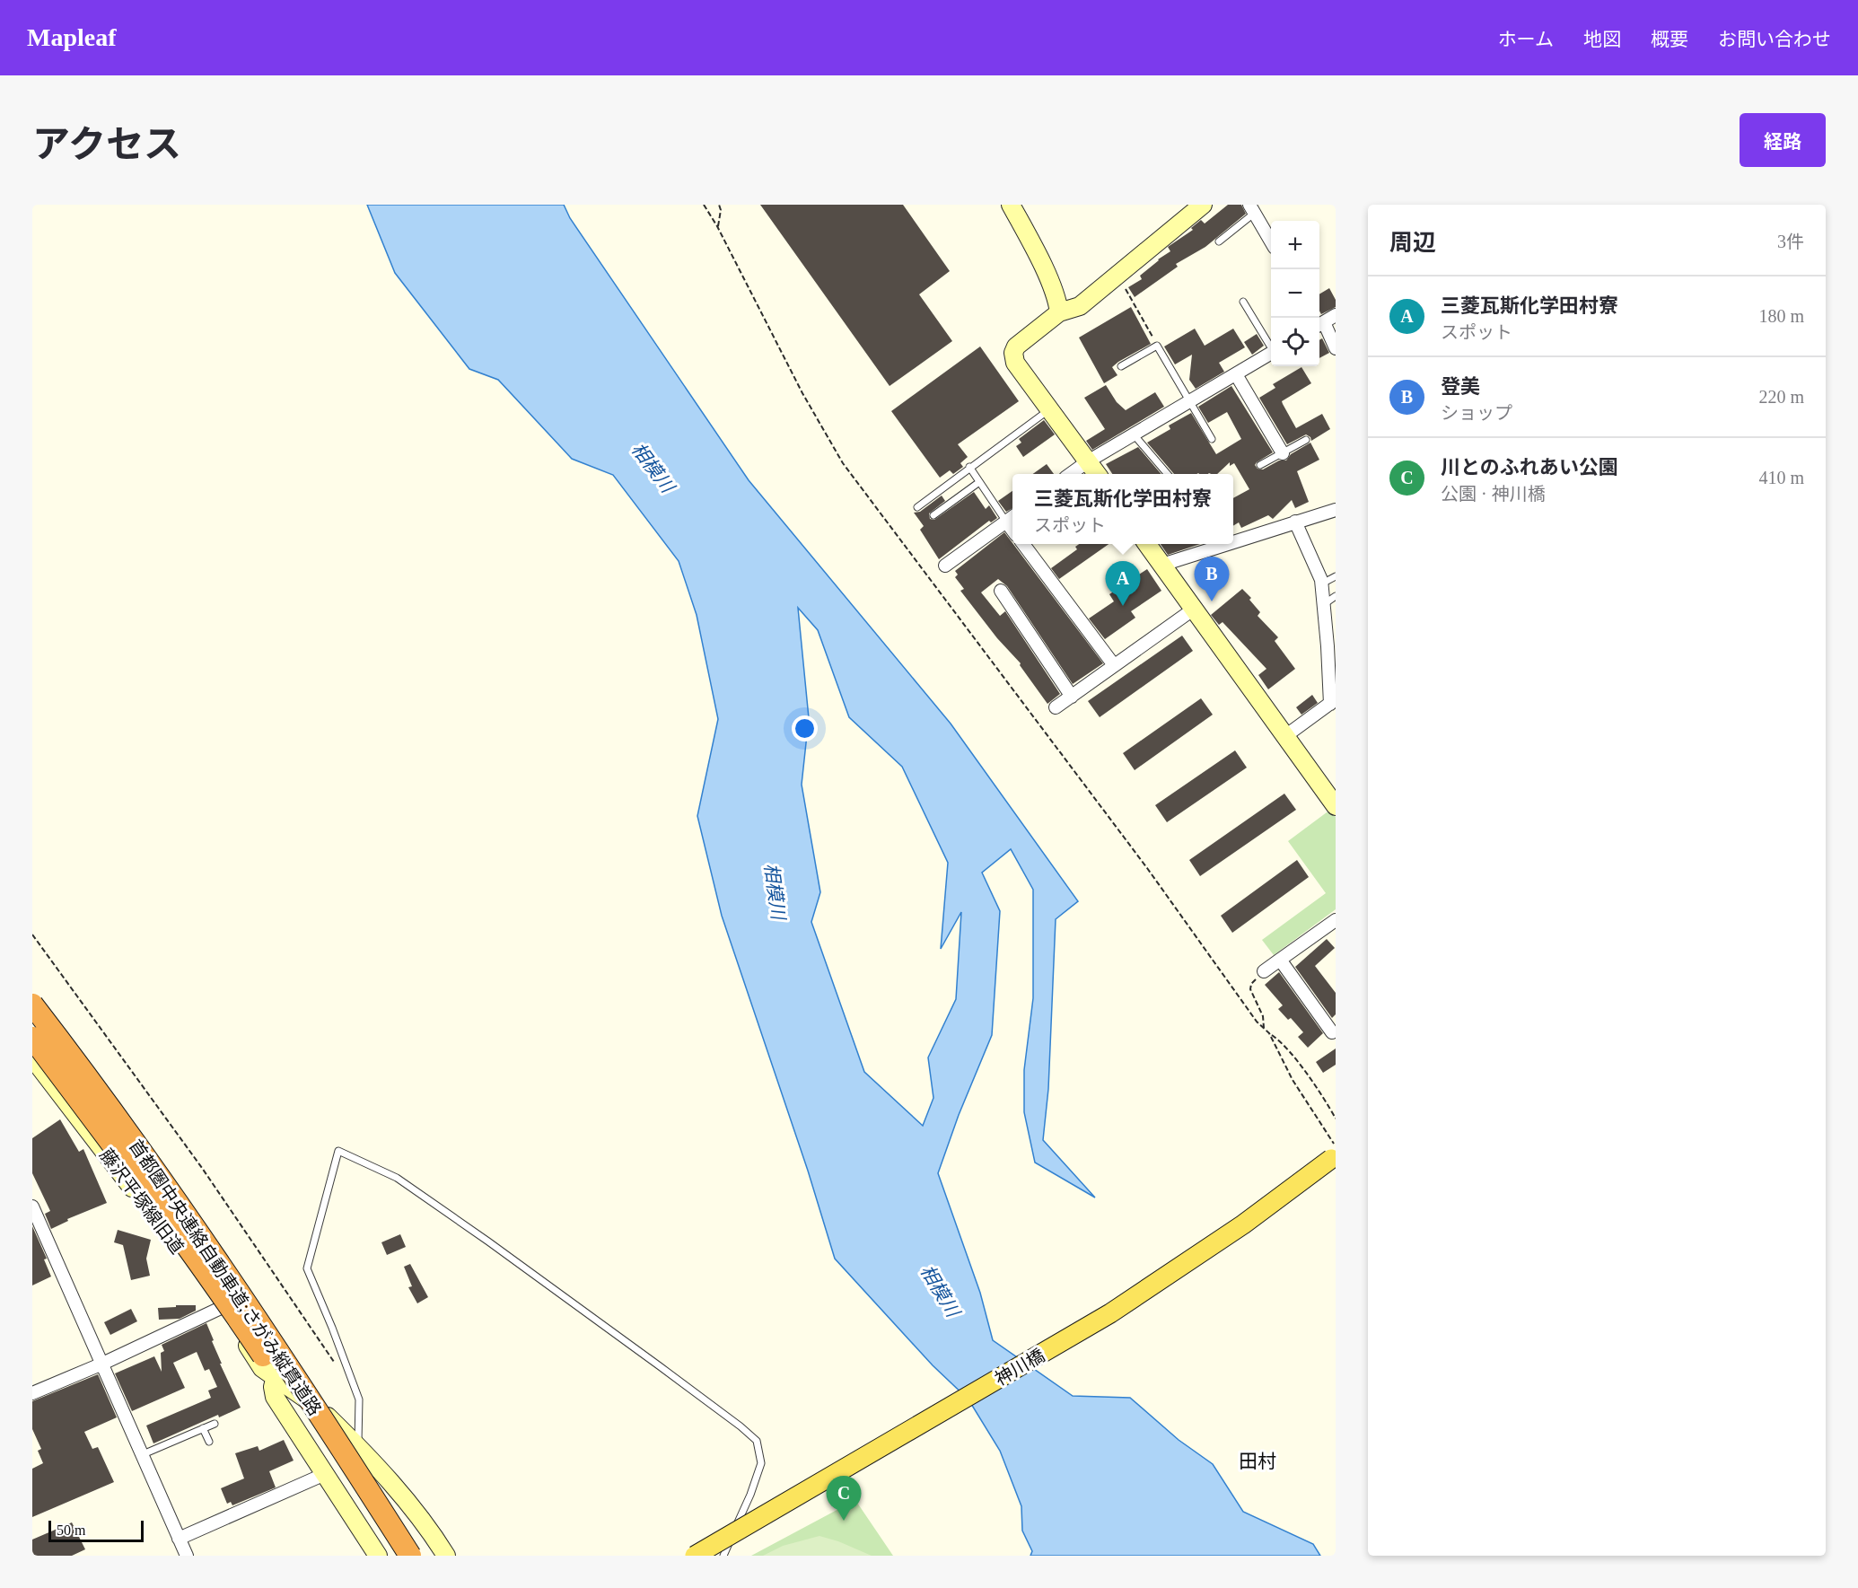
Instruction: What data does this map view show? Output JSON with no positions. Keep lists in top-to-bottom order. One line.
{"streets":{"highway":["首都圏中央連絡自動車道;さがみ縦貫道路"],"main road":["神川橋"],"street":["藤沢平塚線旧道"]},"districts":["田村"],"water":["相模川"],"scale_bar":"50 m","page":{"header":"Mapleaf","nav":["ホーム","地図","概要","お問い合わせ"],"title":"アクセス","buttons":"経路","heading":["周辺","3件"],"map_buttons":["+","−"],"list":[{"mark":"A","name":"三菱瓦斯化学田村寮","note":"スポット","value":"180 m"},{"mark":"B","name":"登美","note":"ショップ","value":"220 m"},{"mark":"C","name":"川とのふれあい公園","note":"公園 · 神川橋","value":"410 m"}],"popup":["三菱瓦斯化学田村寮","スポット"],"pins":["B","A","C"],"scale":"50 m"}}
